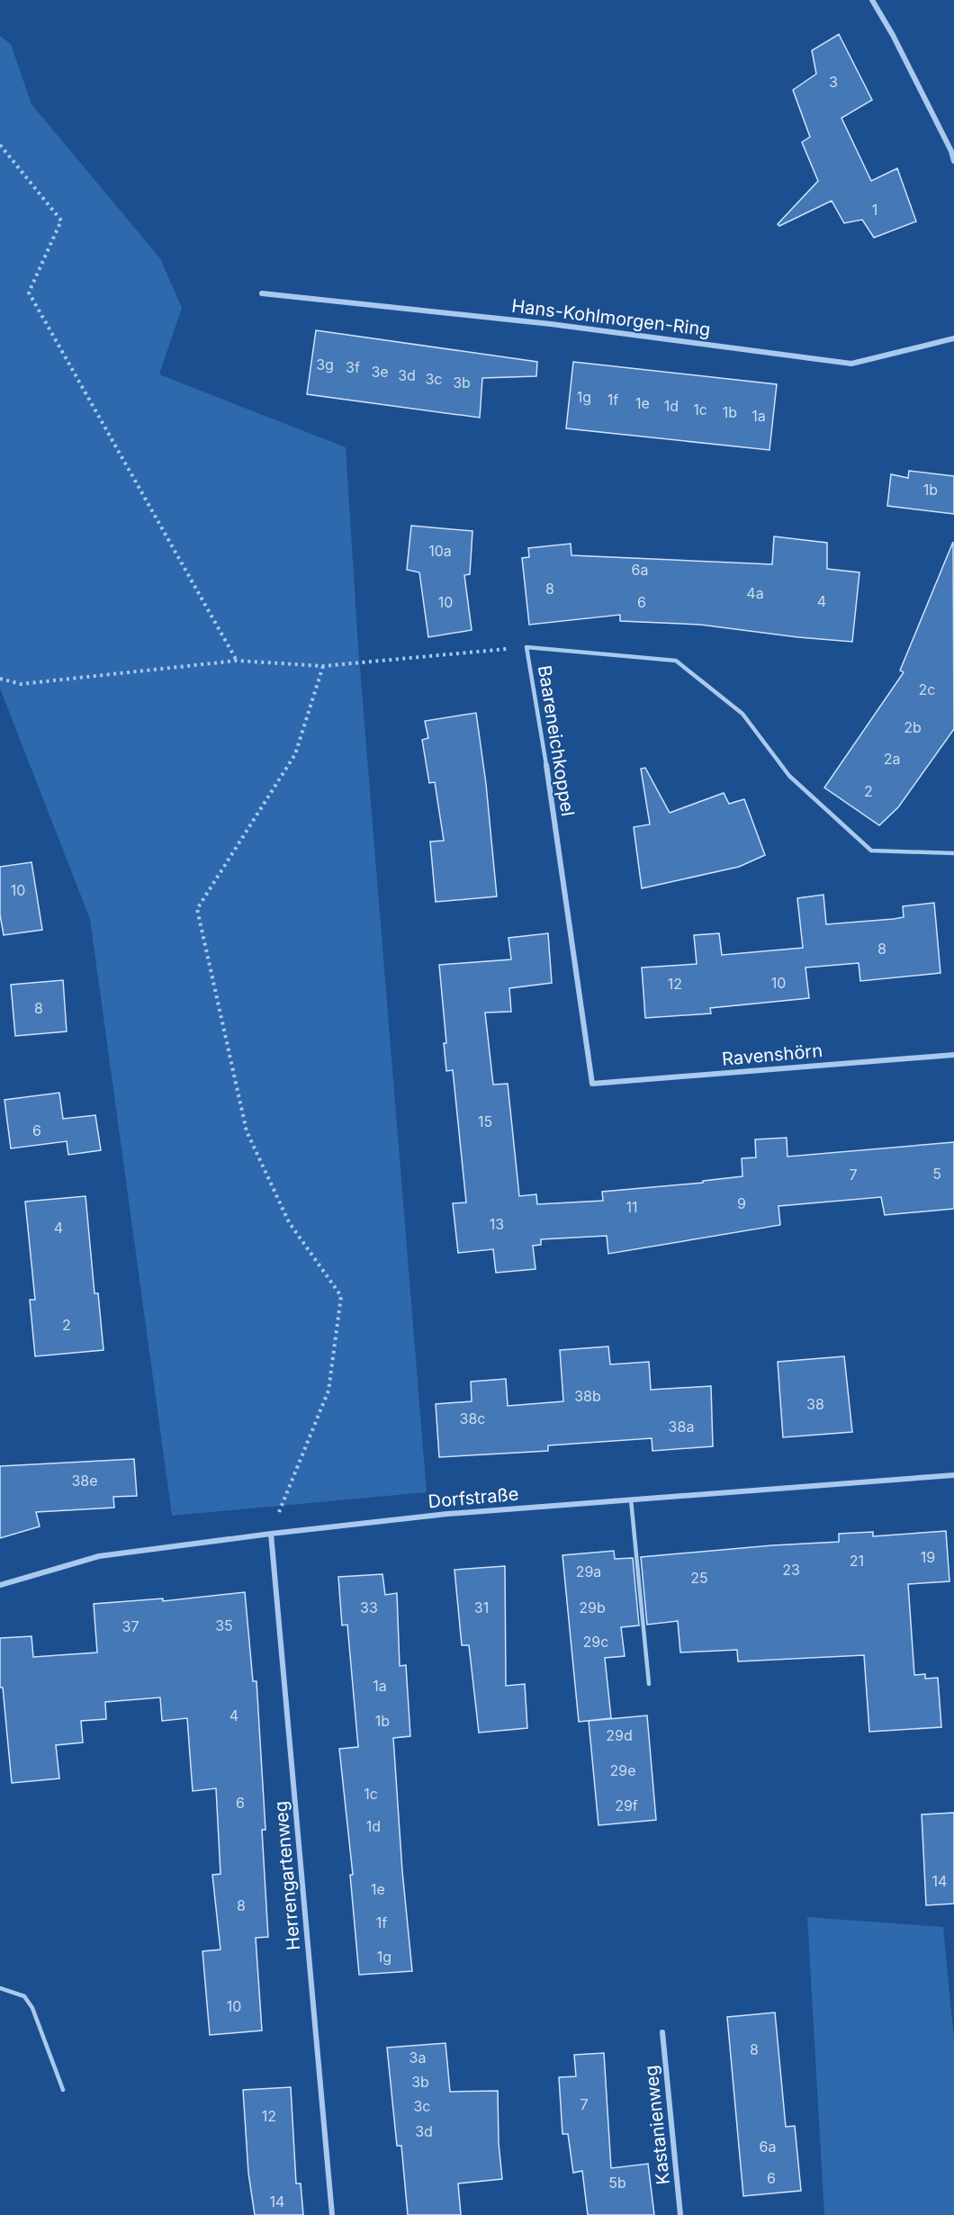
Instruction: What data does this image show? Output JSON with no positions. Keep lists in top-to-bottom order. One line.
{"streets":{"street":["Hans-Kohlmorgen-Ring","Baareneichkoppel","Ravenshörn","Dorfstraße","Herrengartenweg","Kastanienweg"]},"crossings":[["Baareneichkoppel","Ravenshörn"],["Dorfstraße","Herrengartenweg"]],"house_numbers":["3","1","3g","3f","3e","3d","3c","3b","1g","1f","1e","1d","1c","1b","1a","1b","10a","6a","8","4a","4","10","6","2c","2b","2a","2","10","8","10","12","8","15","6","5","7","9","11","13","4","2","38b","38","38c","38a","38e","19","21","23","29a","25","33","31","29b","35","37","29c","1a","4","1b","29d","29e","1c","6","29f","1d","14","1e","8","1f","1g","10","8","3a","3b","7","3c","12","3d","6a","6","5b","14"]}
